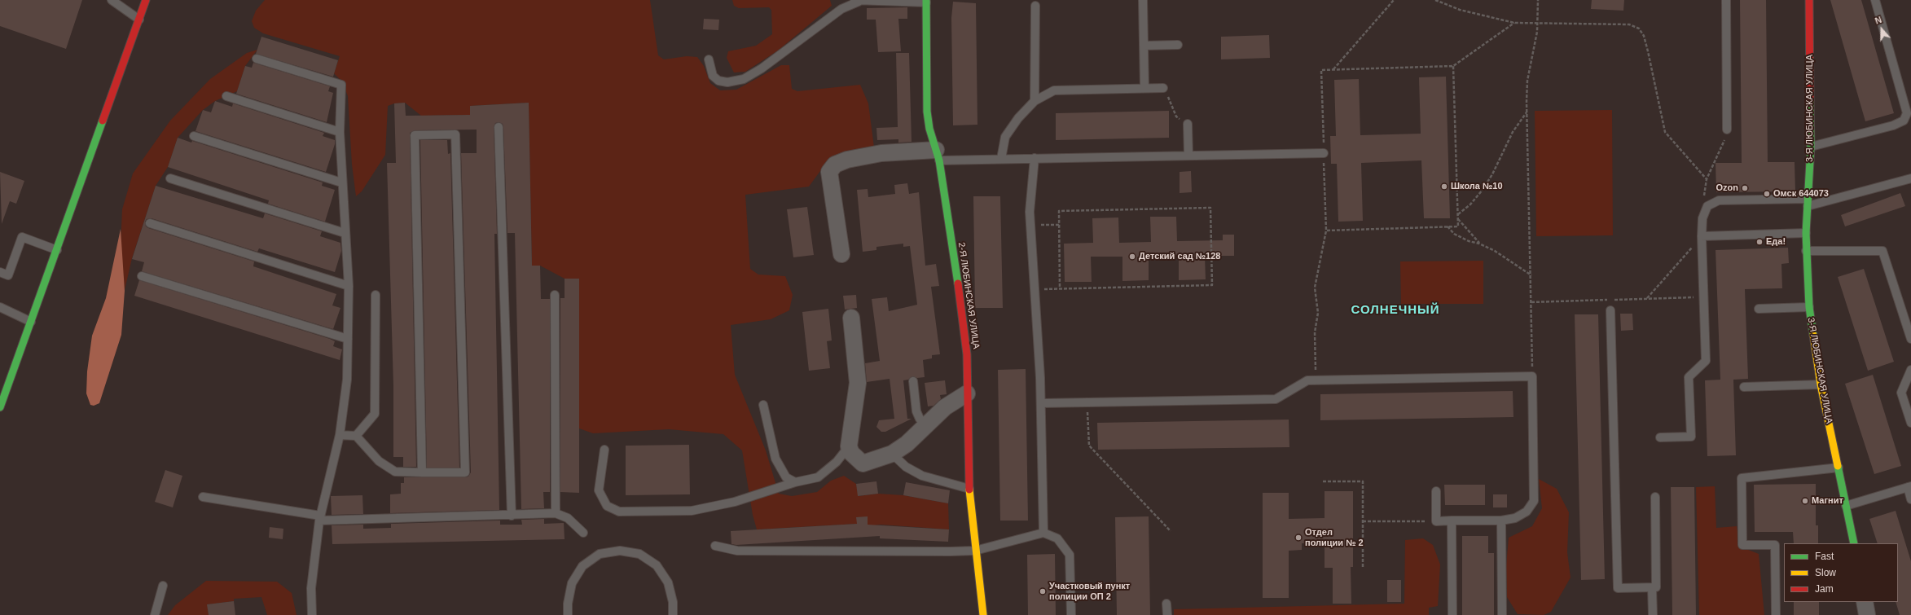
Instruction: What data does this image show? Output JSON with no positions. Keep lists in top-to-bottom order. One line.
{"streets":{"street":["3-Я ЛЮБИНСКАЯ УЛИЦА","2-Я ЛЮБИНСКАЯ УЛИЦА"]},"districts":["СОЛНЕЧНЫЙ"],"places":["Школа №10","Ozon","Омск 644073","Еда!","Детский сад №128","Магнит","Отдел полиции № 2","Участковый пункт полиции ОП 2"],"legend":["Fast","Slow","Jam"],"north":"top"}
